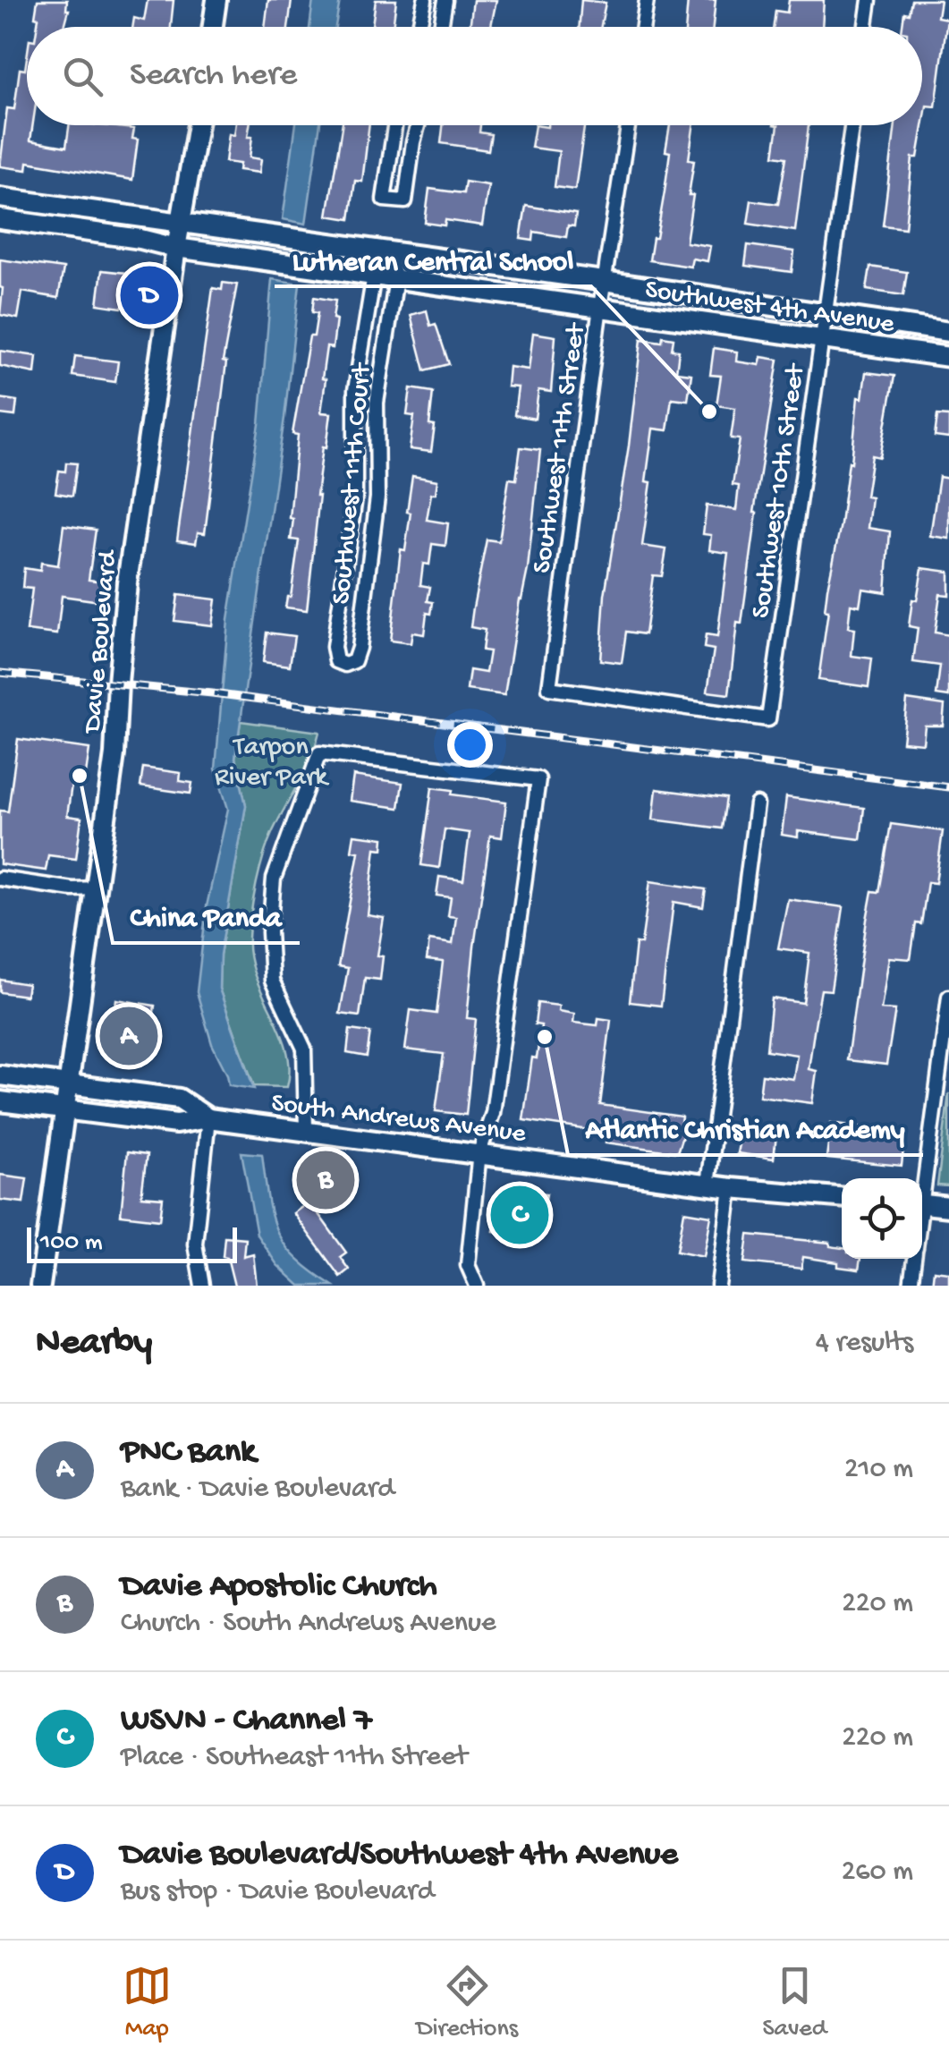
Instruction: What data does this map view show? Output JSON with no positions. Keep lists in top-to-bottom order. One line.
{"streets":{"main road":["Southwest 4th Avenue","Davie Boulevard","South Andrews Avenue"],"street":["Southwest 11th Street","Southwest 11th Court","Southwest 10th Street"]},"crossings":[["Southwest 4th Avenue","Southwest 11th Street"],["Southwest 4th Avenue","Southwest 11th Court"],["Southwest 4th Avenue","Southwest 10th Street"],["Southwest 4th Avenue","Davie Boulevard"],["Southwest 11th Street","Southwest 10th Street"],["Davie Boulevard","South Andrews Avenue"]],"parks":["Tarpon River Park"],"places":["Lutheran Central School","China Panda","Atlantic Christian Academy"],"scale_bar":"100 m","page":{"search":"Search here","pins":["D","A","B","C"],"scale":"100 m","heading":["Nearby","4 results"],"list":[{"mark":"A","name":"PNC Bank","note":"Bank · Davie Boulevard","value":"210 m"},{"mark":"B","name":"Davie Apostolic Church","note":"Church · South Andrews Avenue","value":"220 m"},{"mark":"C","name":"WSVN - Channel 7","note":"Place · Southeast 11th Street","value":"220 m"},{"mark":"D","name":"Davie Boulevard/Southwest 4th Avenue","note":"Bus stop · Davie Boulevard","value":"260 m"}],"nav":["Map","Directions","Saved"]}}
